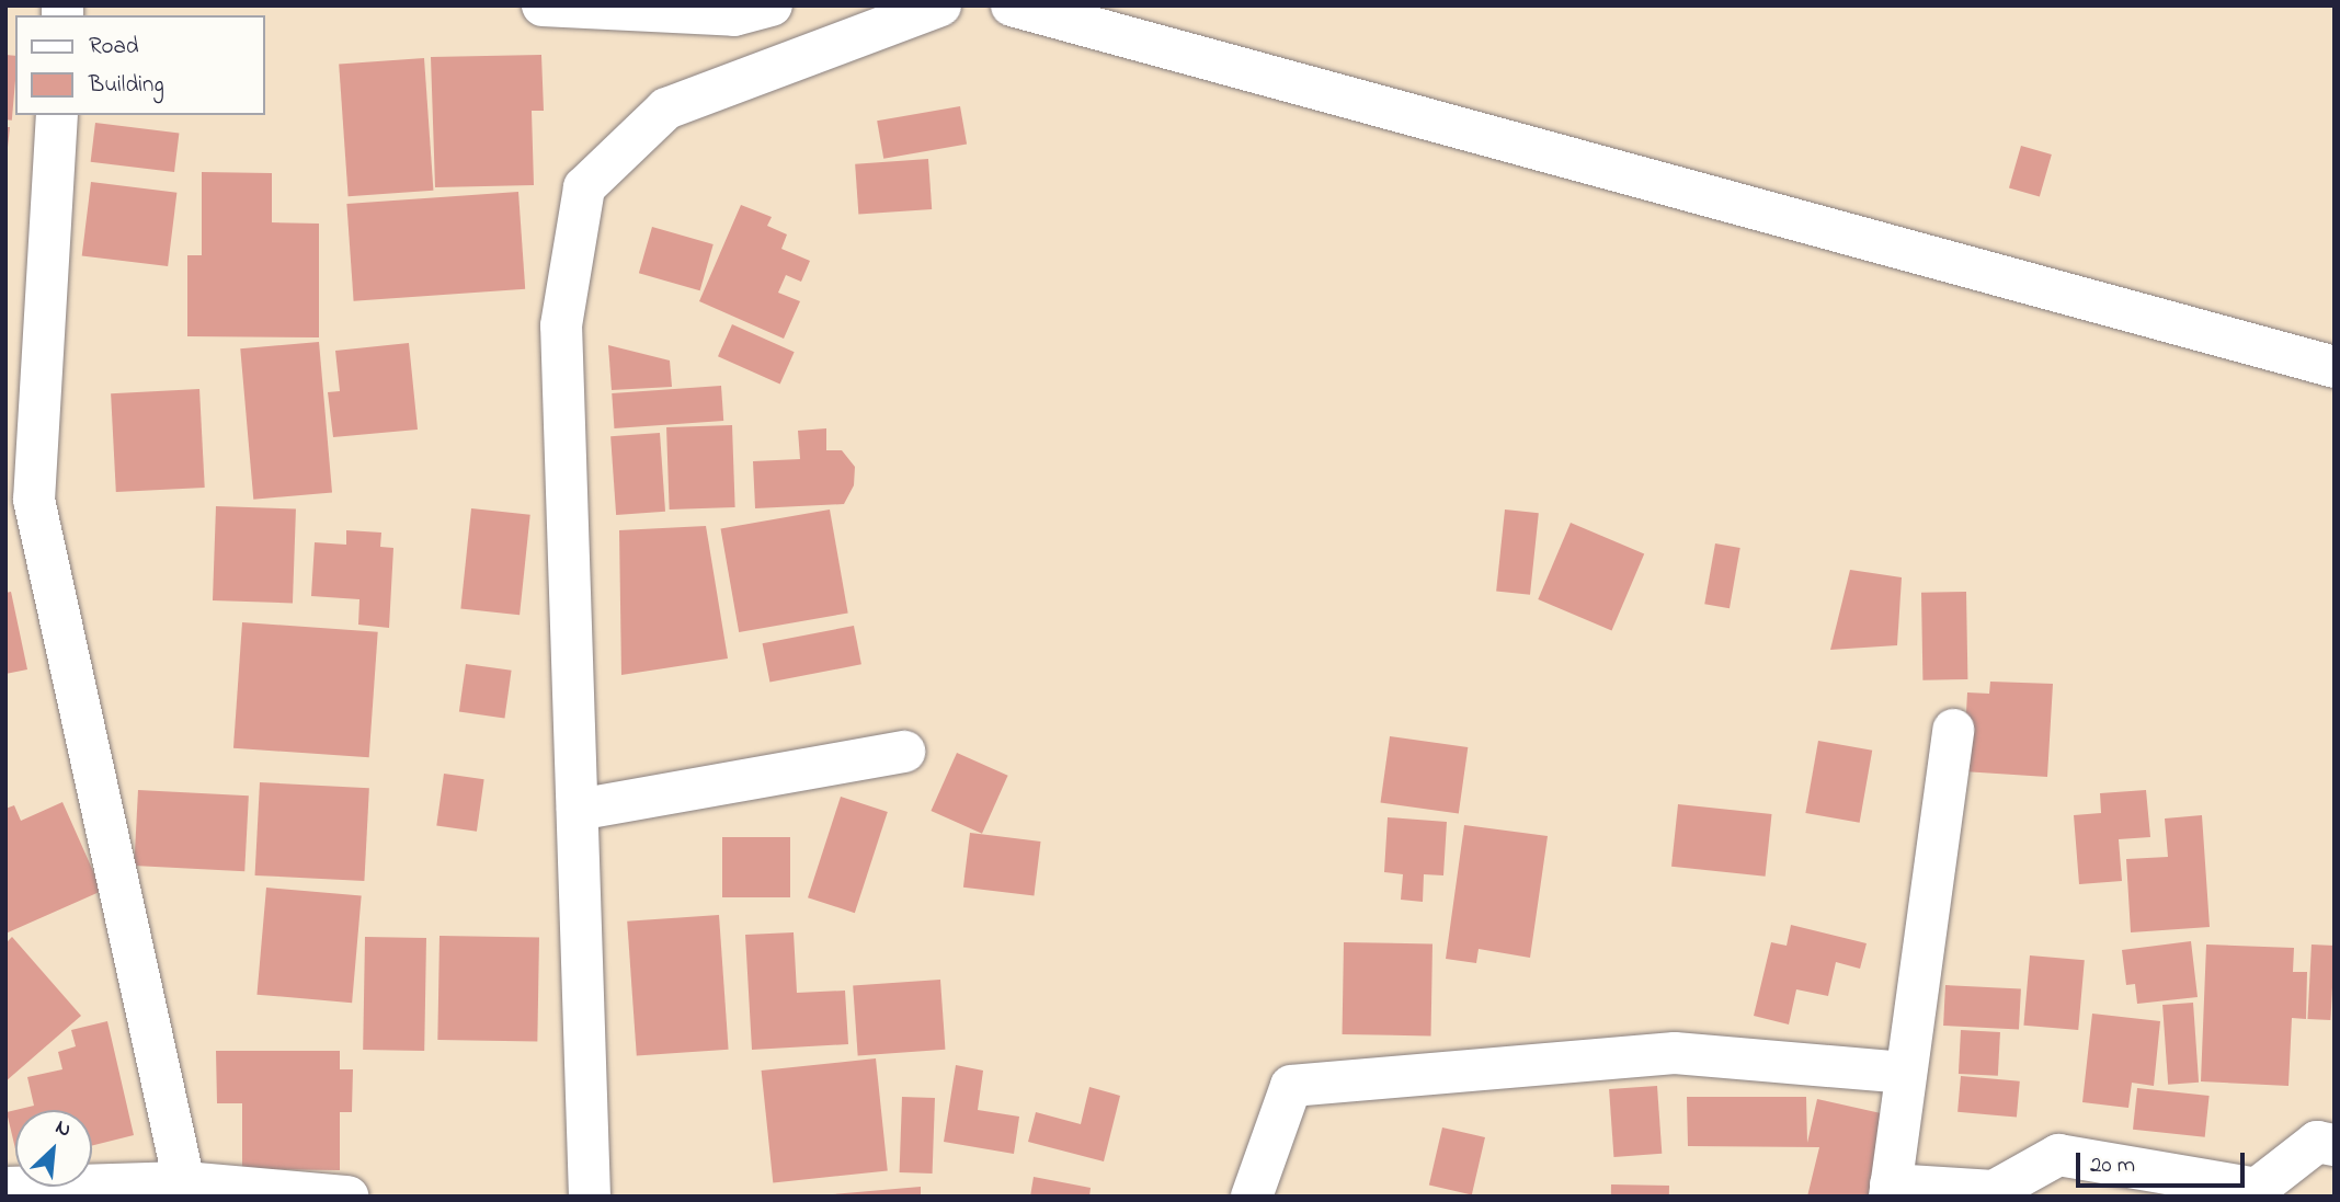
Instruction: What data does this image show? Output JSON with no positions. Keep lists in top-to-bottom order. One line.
{"legend":["Road","Building"],"scale_bar":"20 m","north":"top right"}
